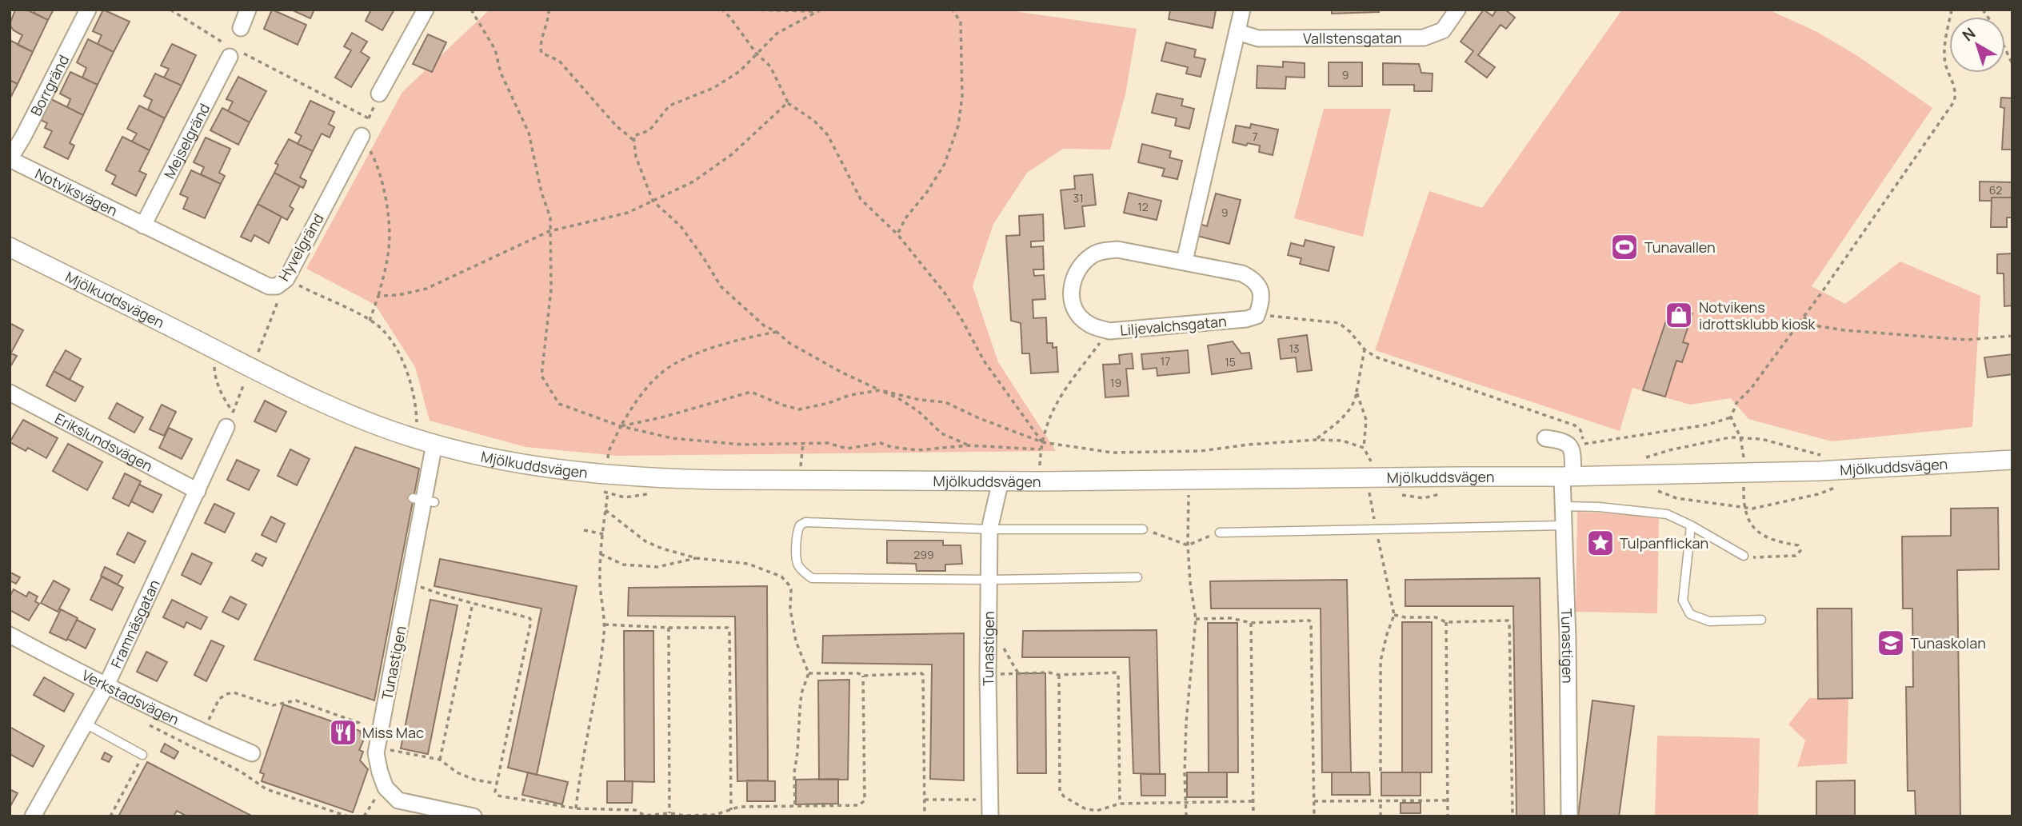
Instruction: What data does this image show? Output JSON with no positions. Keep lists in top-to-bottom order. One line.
{"streets":{"street":["Vallstensgatan","Borrgränd","Mejselgränd","Notviksvägen","Hyvelgränd","Mjölkuddsvägen","Liljevalchsgatan","Erikslundsvägen","Framnäsgatan","Tunastigen","Verkstadsvägen"]},"crossings":[["Borrgränd","Notviksvägen"],["Mejselgränd","Notviksvägen"],["Mejselgränd","Hyvelgränd"],["Notviksvägen","Hyvelgränd"],["Mjölkuddsvägen","Tunastigen"],["Erikslundsvägen","Framnäsgatan"],["Framnäsgatan","Verkstadsvägen"]],"places":{"sports":["Tunavallen"],"shop":["Notvikens idrottsklubb kiosk"],"place":["Tulpanflickan"],"school or university":["Tunaskolan"],"restaurant":["Miss Mac"]},"house_numbers":["9","7","62","31","12","9","13","17","15","19","299"],"north":"top left"}
